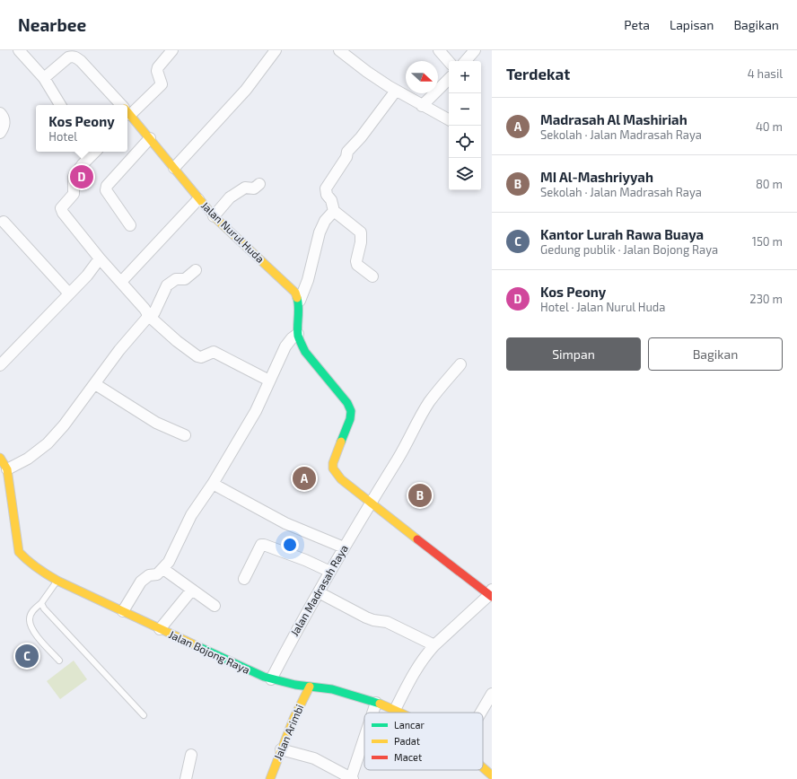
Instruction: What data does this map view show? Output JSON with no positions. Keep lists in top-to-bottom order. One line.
{"streets":{"street":["Jalan Nurul Huda","Jalan Madrasah Raya","Jalan Bojong Raya","Jalan Arimbi"]},"crossings":[["Jalan Madrasah Raya","Jalan Bojong Raya"],["Jalan Bojong Raya","Jalan Arimbi"]],"legend":["Lancar","Padat","Macet"],"north":"right","page":{"header":"Nearbee","nav":["Peta","Lapisan","Bagikan"],"heading":["Terdekat","4 hasil"],"map_buttons":["+","−"],"list":[{"mark":"A","name":"Madrasah Al Mashiriah","note":"Sekolah · Jalan Madrasah Raya","value":"40 m"},{"mark":"B","name":"MI Al-Mashriyyah","note":"Sekolah · Jalan Madrasah Raya","value":"80 m"},{"mark":"C","name":"Kantor Lurah Rawa Buaya","note":"Gedung publik · Jalan Bojong Raya","value":"150 m"},{"mark":"D","name":"Kos Peony","note":"Hotel · Jalan Nurul Huda","value":"230 m"}],"popup":["Kos Peony","Hotel"],"pins":["D","A","B","C"],"buttons":["Simpan","Bagikan"]}}
